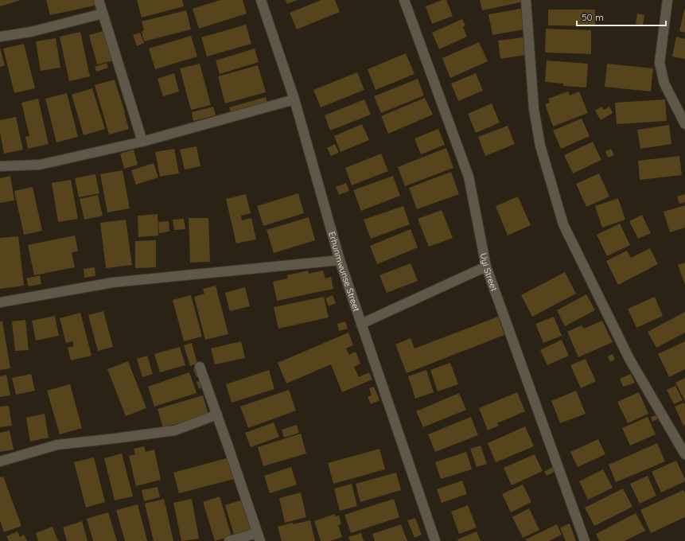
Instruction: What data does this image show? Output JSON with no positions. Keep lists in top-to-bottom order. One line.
{"streets":{"street":["Erhunmwunse Street","Uyi Street"]},"scale_bar":"50 m"}
